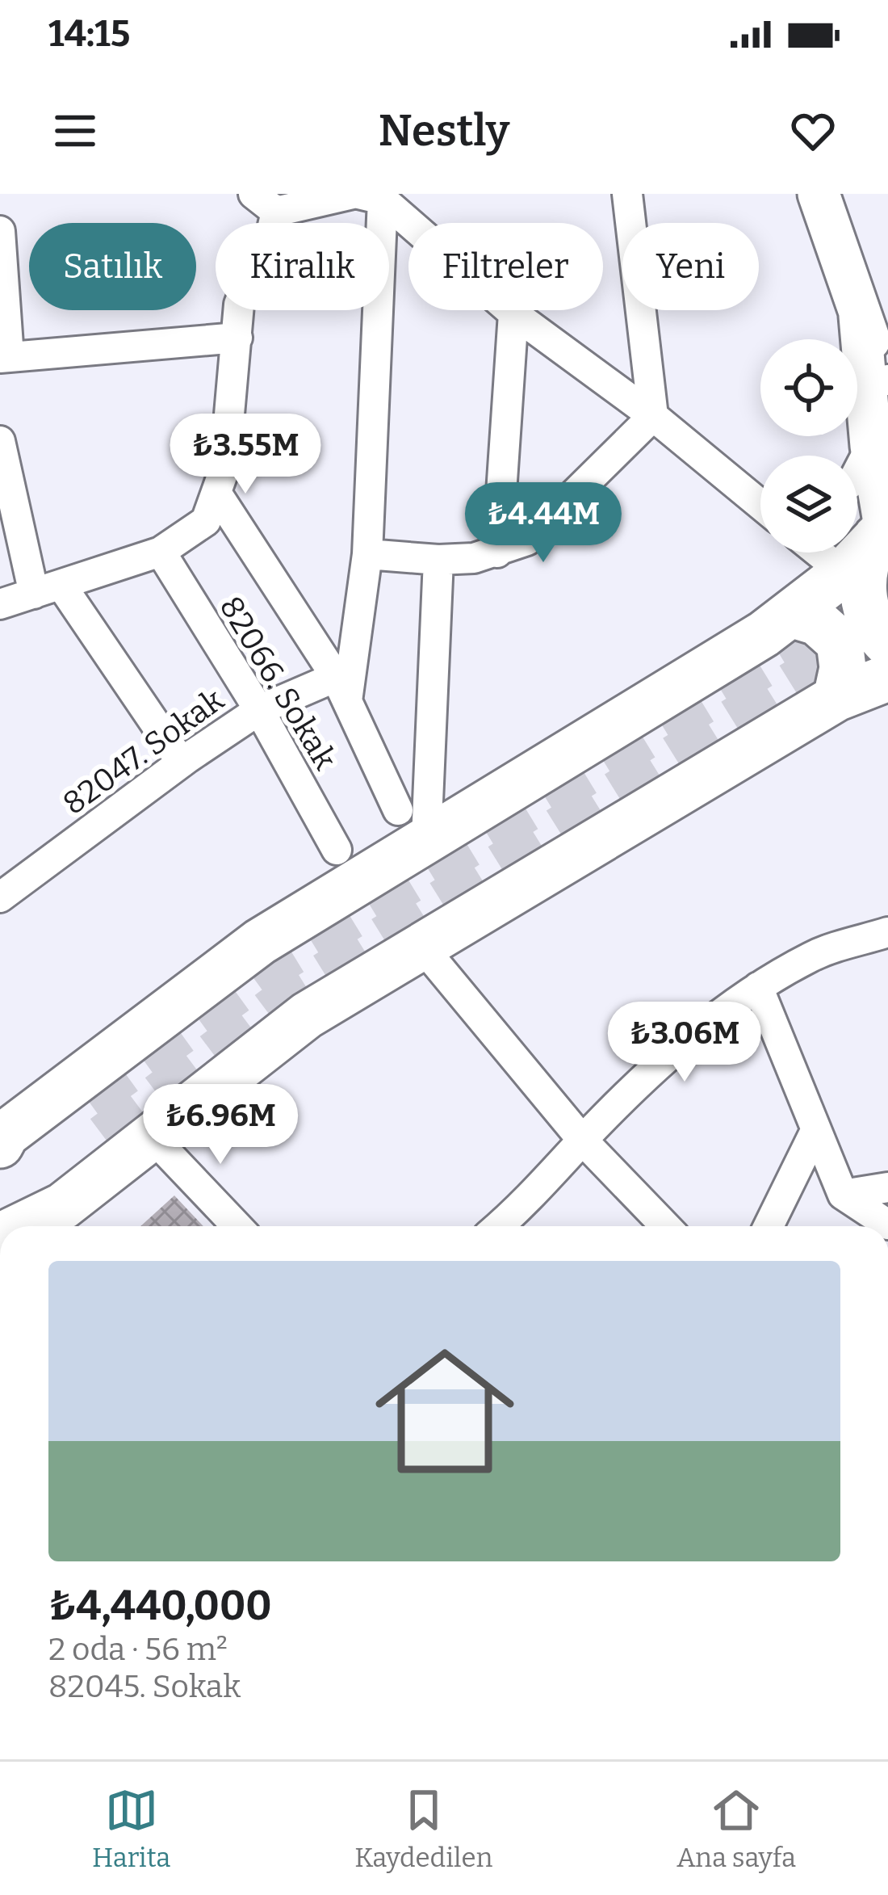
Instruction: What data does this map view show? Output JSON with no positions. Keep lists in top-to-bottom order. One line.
{"streets":{"street":["82066. Sokak","82047. Sokak"]},"crossings":[["82066. Sokak","82047. Sokak"]],"page":{"status":"14:15","header":"Nestly","chip":["Satılık","Kiralık","Filtreler","Yeni"],"price":["₺3.55M","₺4.44M","₺3.06M","₺6.96M"],"list":[{"name":"₺4,440,000","note":"2 oda · 56 m² · 82045. Sokak"}],"tabs":["Harita","Kaydedilen","Ana sayfa"]}}
